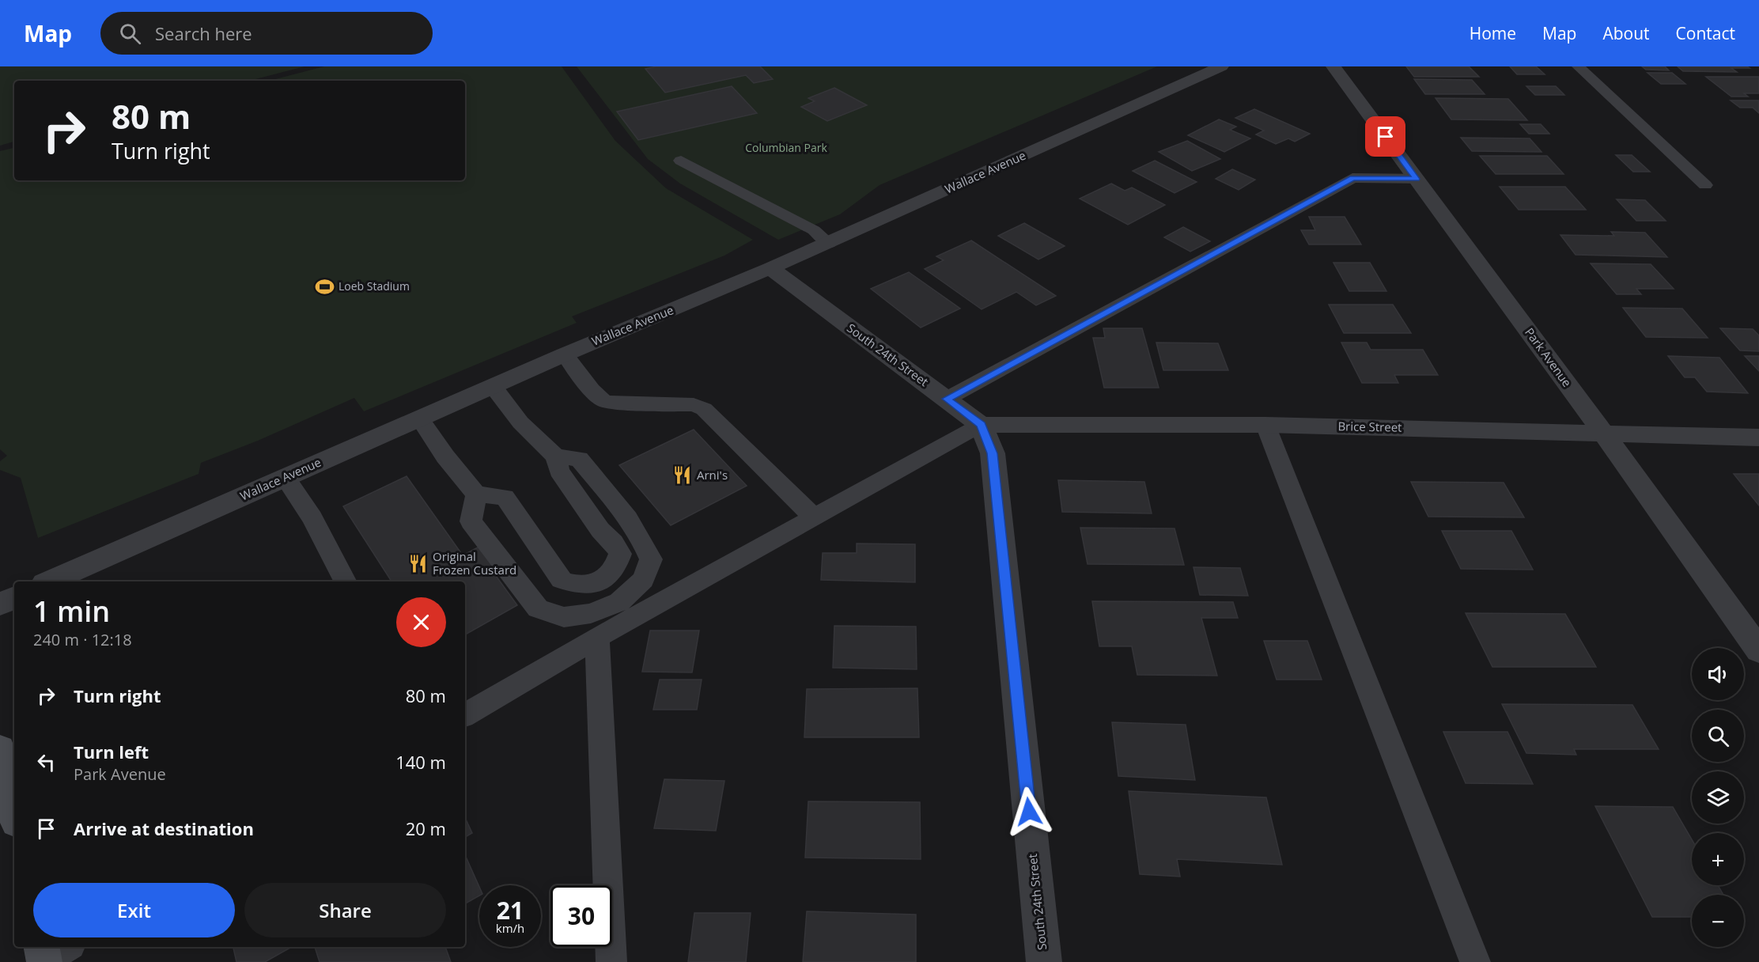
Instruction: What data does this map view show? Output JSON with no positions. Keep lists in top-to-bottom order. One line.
{"streets":{"street":["Wallace Avenue","South 24th Street","Park Avenue","Brice Street"]},"crossings":[["Wallace Avenue","South 24th Street"],["South 24th Street","Brice Street"],["Park Avenue","Brice Street"]],"parks":["Columbian Park"],"places":{"sports":["Loeb Stadium"],"restaurant":["Arni's","Original Frozen Custard"]},"page":{"header":"Map","search":"Search here","nav":["Home","Map","About","Contact"],"turn":["80 m","Turn right"],"heading":["1 min","240 m · 12:18"],"map_buttons":["+","−"],"list":[{"name":"Turn right","value":"80 m"},{"name":"Turn left","note":"Park Avenue","value":"140 m"},{"name":"Arrive at destination","value":"20 m"}],"buttons":["Exit","Share"],"speed":"21 km/h","limit":"30"}}
